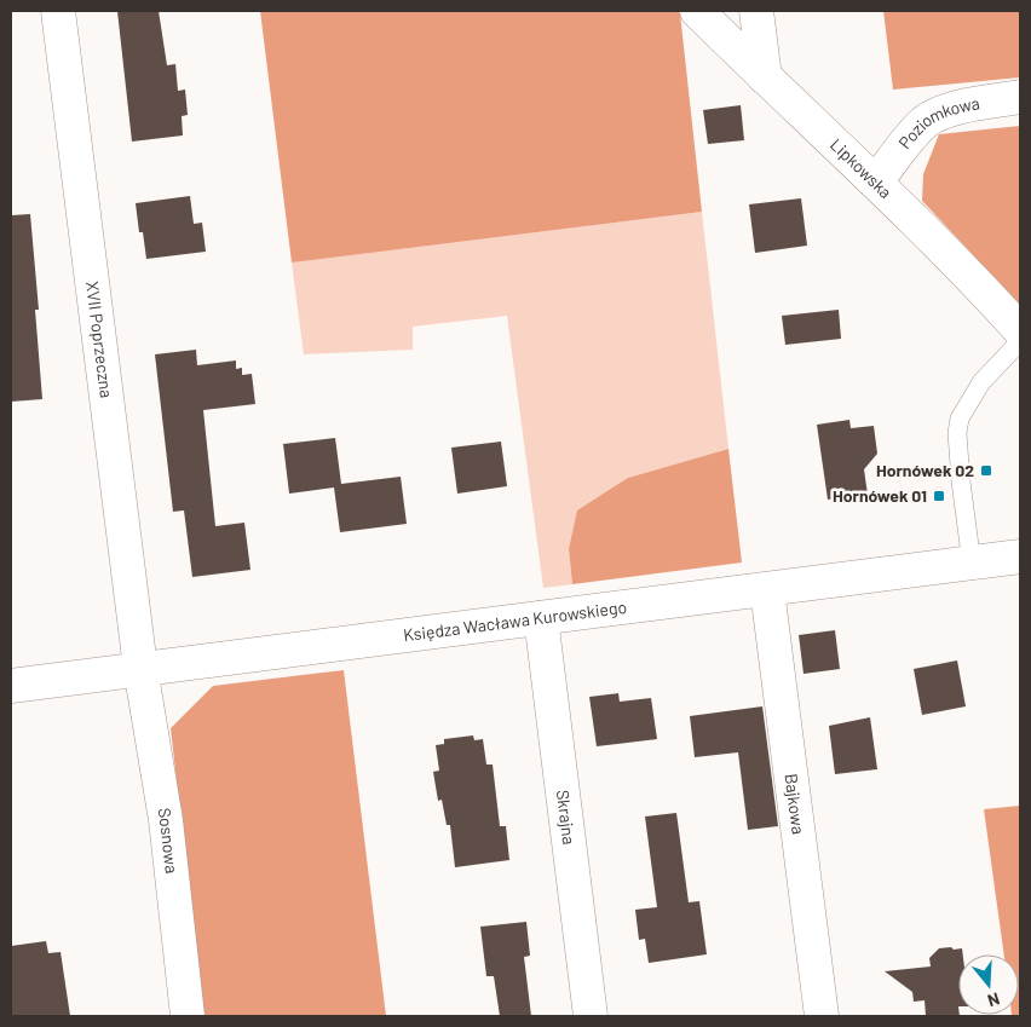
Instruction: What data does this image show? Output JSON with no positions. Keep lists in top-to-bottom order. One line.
{"streets":{"street":["Poziomkowa","Lipkowska","XVII Poprzeczna","Księdza Wacława Kurowskiego","Bajkowa","Skrajna","Sosnowa"]},"crossings":[["Poziomkowa","Lipkowska"],["XVII Poprzeczna","Księdza Wacława Kurowskiego"],["XVII Poprzeczna","Sosnowa"],["Księdza Wacława Kurowskiego","Bajkowa"],["Księdza Wacława Kurowskiego","Skrajna"],["Księdza Wacława Kurowskiego","Sosnowa"]],"places":{"transit":["Hornówek 02","Hornówek 01"]},"north":"bottom"}
